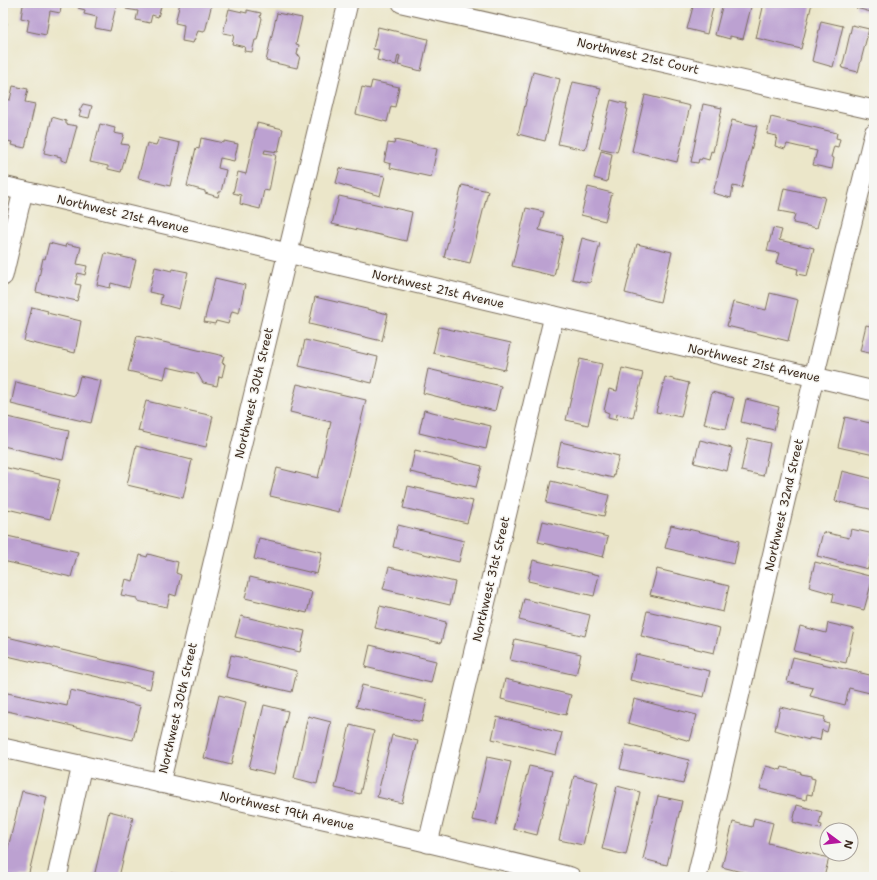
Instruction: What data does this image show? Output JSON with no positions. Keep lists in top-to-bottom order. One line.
{"streets":{"street":["Northwest 21st Court","Northwest 21st Avenue","Northwest 30th Street","Northwest 32nd Street","Northwest 31st Street","Northwest 19th Avenue"]},"crossings":[["Northwest 21st Avenue","Northwest 30th Street"],["Northwest 21st Avenue","Northwest 32nd Street"],["Northwest 21st Avenue","Northwest 31st Street"],["Northwest 30th Street","Northwest 19th Avenue"],["Northwest 31st Street","Northwest 19th Avenue"]],"north":"right"}
